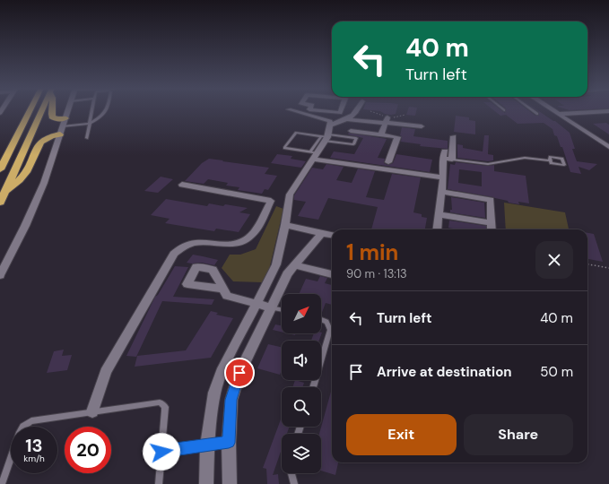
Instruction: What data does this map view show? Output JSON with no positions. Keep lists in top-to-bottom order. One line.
{"north":"top right","page":{"turn":["40 m","Turn left"],"heading":["1 min","90 m · 13:13"],"list":[{"name":"Turn left","value":"40 m"},{"name":"Arrive at destination","value":"50 m"}],"buttons":["Exit","Share"],"speed":"13 km/h","limit":"20"}}
